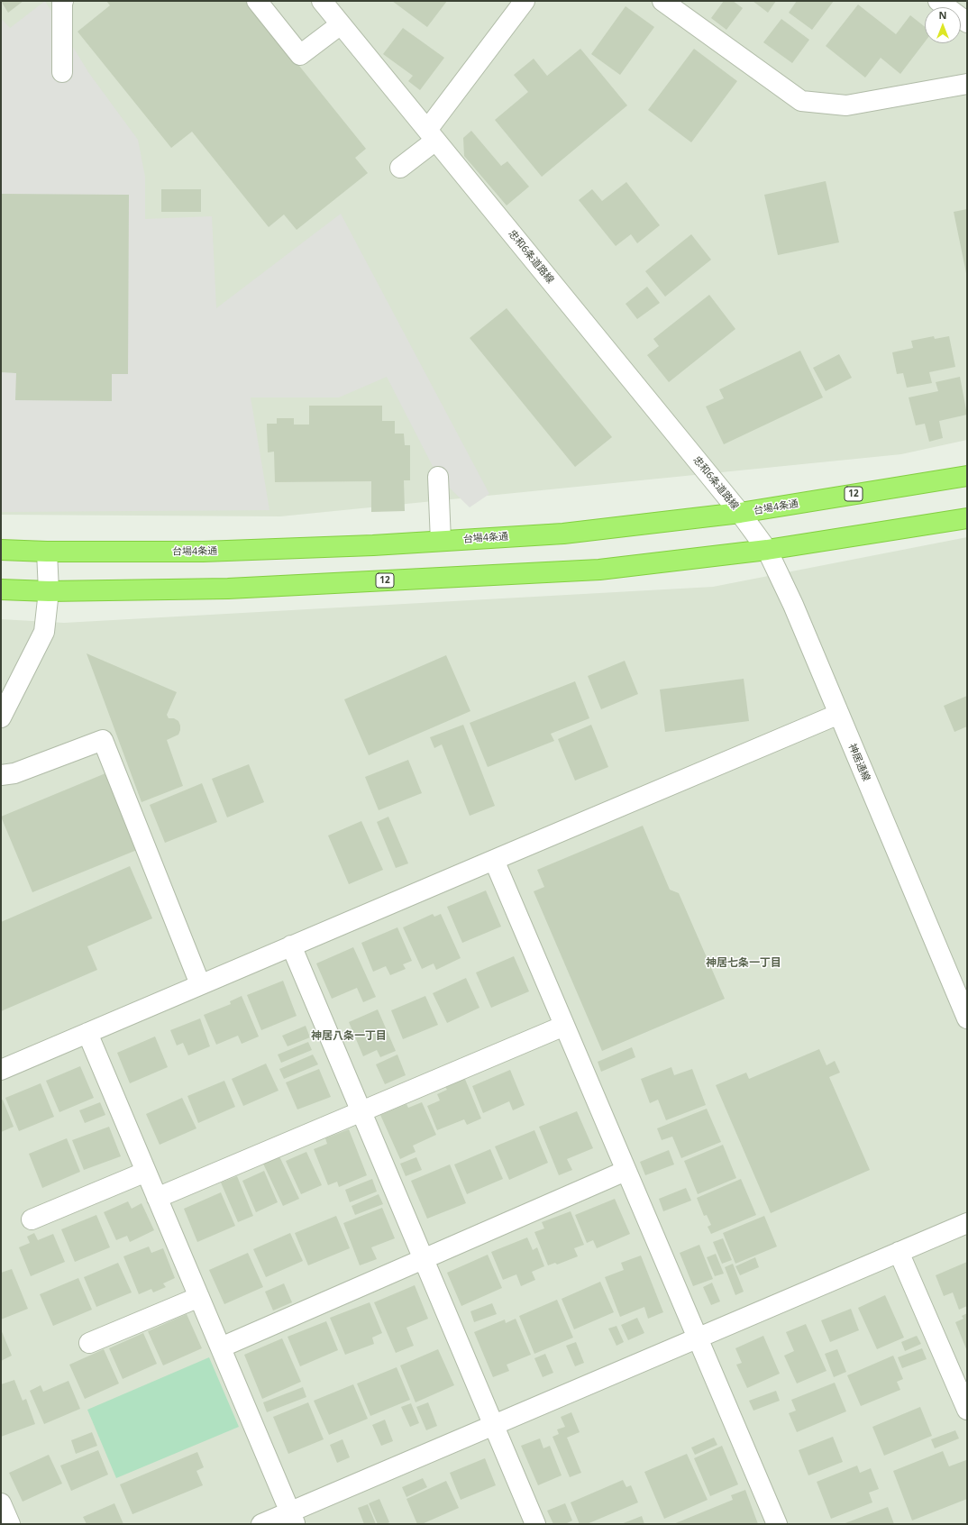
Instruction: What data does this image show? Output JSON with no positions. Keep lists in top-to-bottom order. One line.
{"streets":{"highway":["12","台場4条通"],"street":["忠和6条道路線","神居通線"]},"crossings":[["忠和6条道路線","台場4条通"],["忠和6条道路線","神居通線"],["12","神居通線"],["台場4条通","神居通線"]],"districts":["神居七条一丁目","神居八条一丁目"],"north":"top"}
